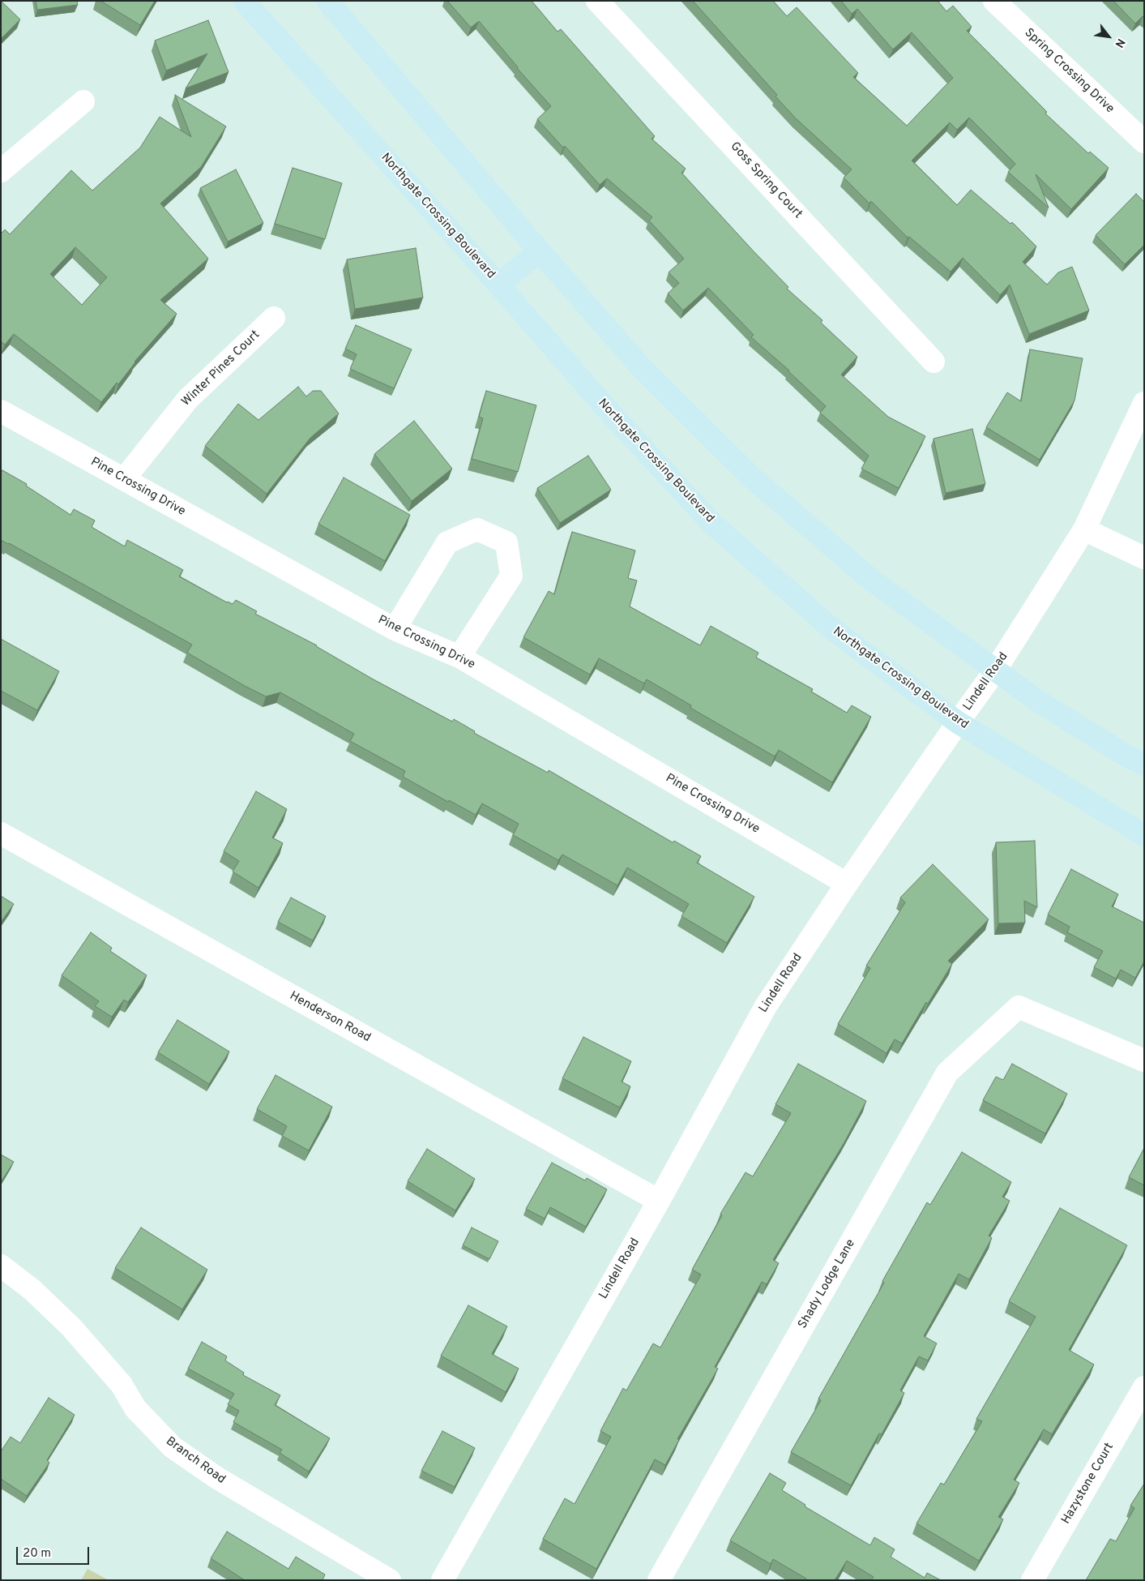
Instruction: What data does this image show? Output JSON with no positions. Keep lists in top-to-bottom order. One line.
{"streets":{"main road":["Northgate Crossing Boulevard"],"street":["Spring Crossing Drive","Goss Spring Court","Winter Pines Court","Pine Crossing Drive","Lindell Road","Henderson Road","Shady Lodge Lane","Branch Road","Hazystone Court"]},"crossings":[["Northgate Crossing Boulevard","Lindell Road"],["Winter Pines Court","Pine Crossing Drive"],["Pine Crossing Drive","Lindell Road"],["Lindell Road","Henderson Road"]],"scale_bar":"20 m","north":"bottom right"}
